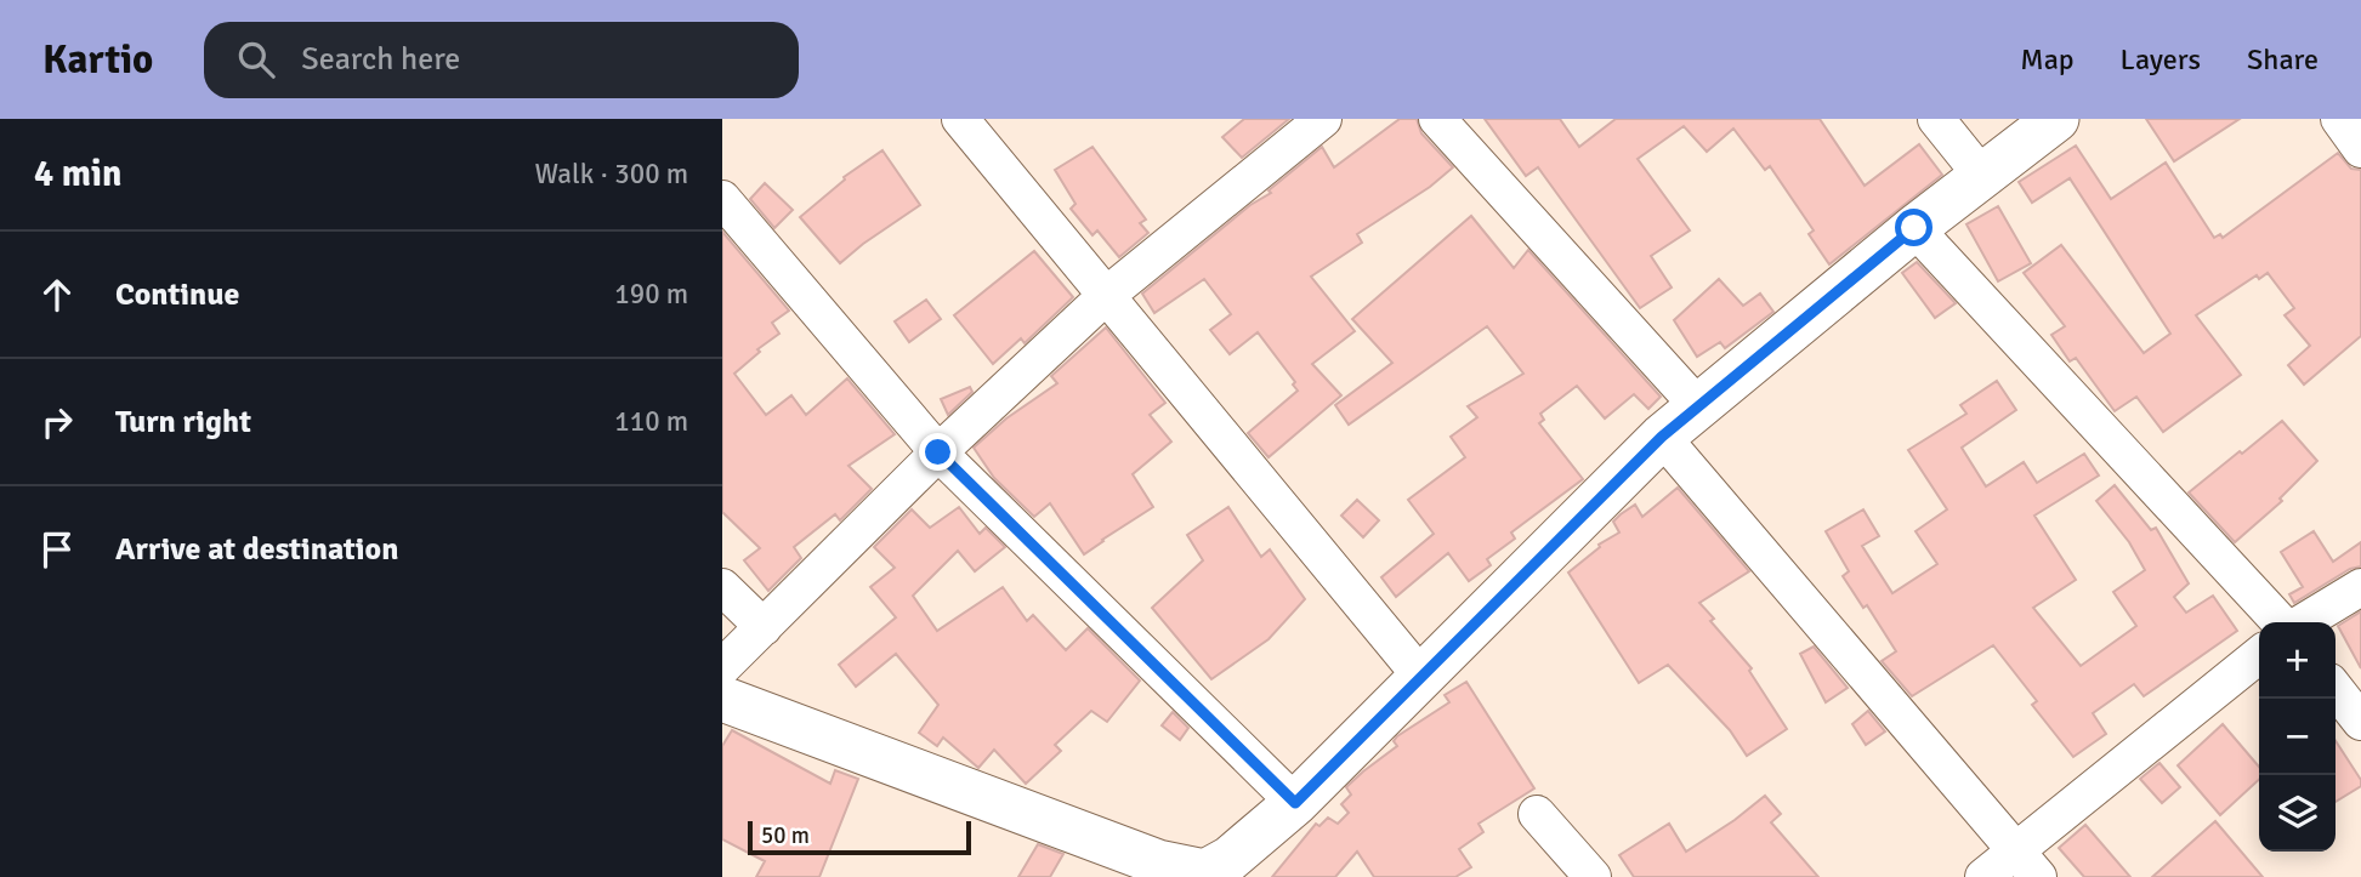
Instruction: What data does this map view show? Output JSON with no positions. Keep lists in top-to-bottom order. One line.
{"scale_bar":"50 m","page":{"header":"Kartio","search":"Search here","nav":["Map","Layers","Share"],"heading":["4 min","Walk · 300 m"],"list":[["Continue","190 m"],["Turn right","110 m"],"Arrive at destination"],"map_buttons":["+","−"],"scale":"50 m"}}
